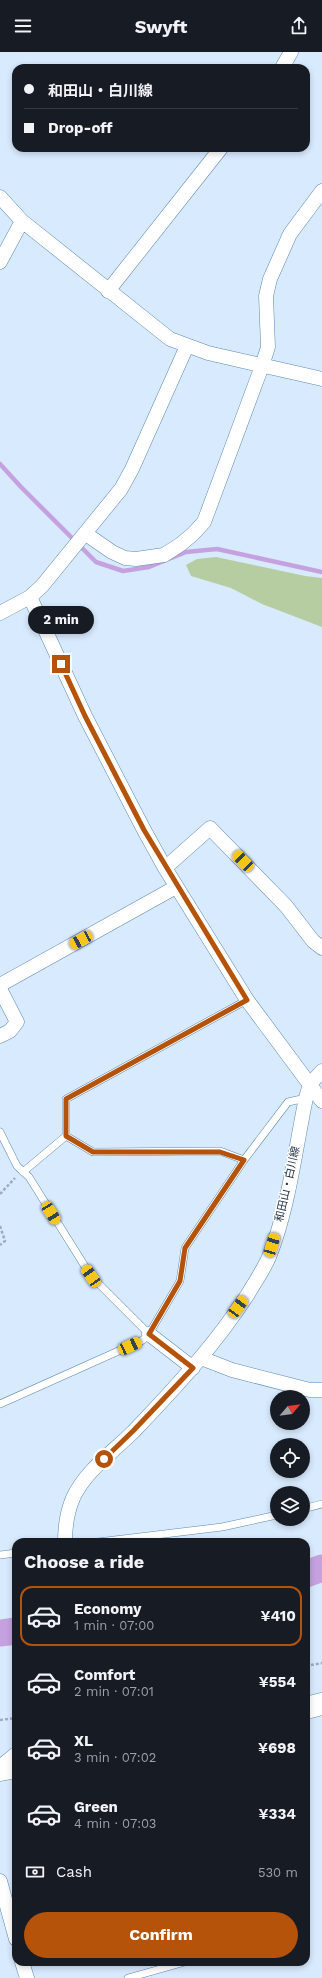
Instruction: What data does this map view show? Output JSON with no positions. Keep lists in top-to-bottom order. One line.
{"streets":{"street":["和田山・白川線"]},"north":"top right","page":{"header":"Swyft","banner":["和田山・白川線","Drop-off"],"bubble":"2 min","heading":"Choose a ride","list":[{"name":"Economy","note":"1 min · 07:00","value":"¥410"},{"name":"Comfort","note":"2 min · 07:01","value":"¥554"},{"name":"XL","note":"3 min · 07:02","value":"¥698"},{"name":"Green","note":"4 min · 07:03","value":"¥334"}],"pay":["Cash","530 m"],"buttons":"Confirm"}}
